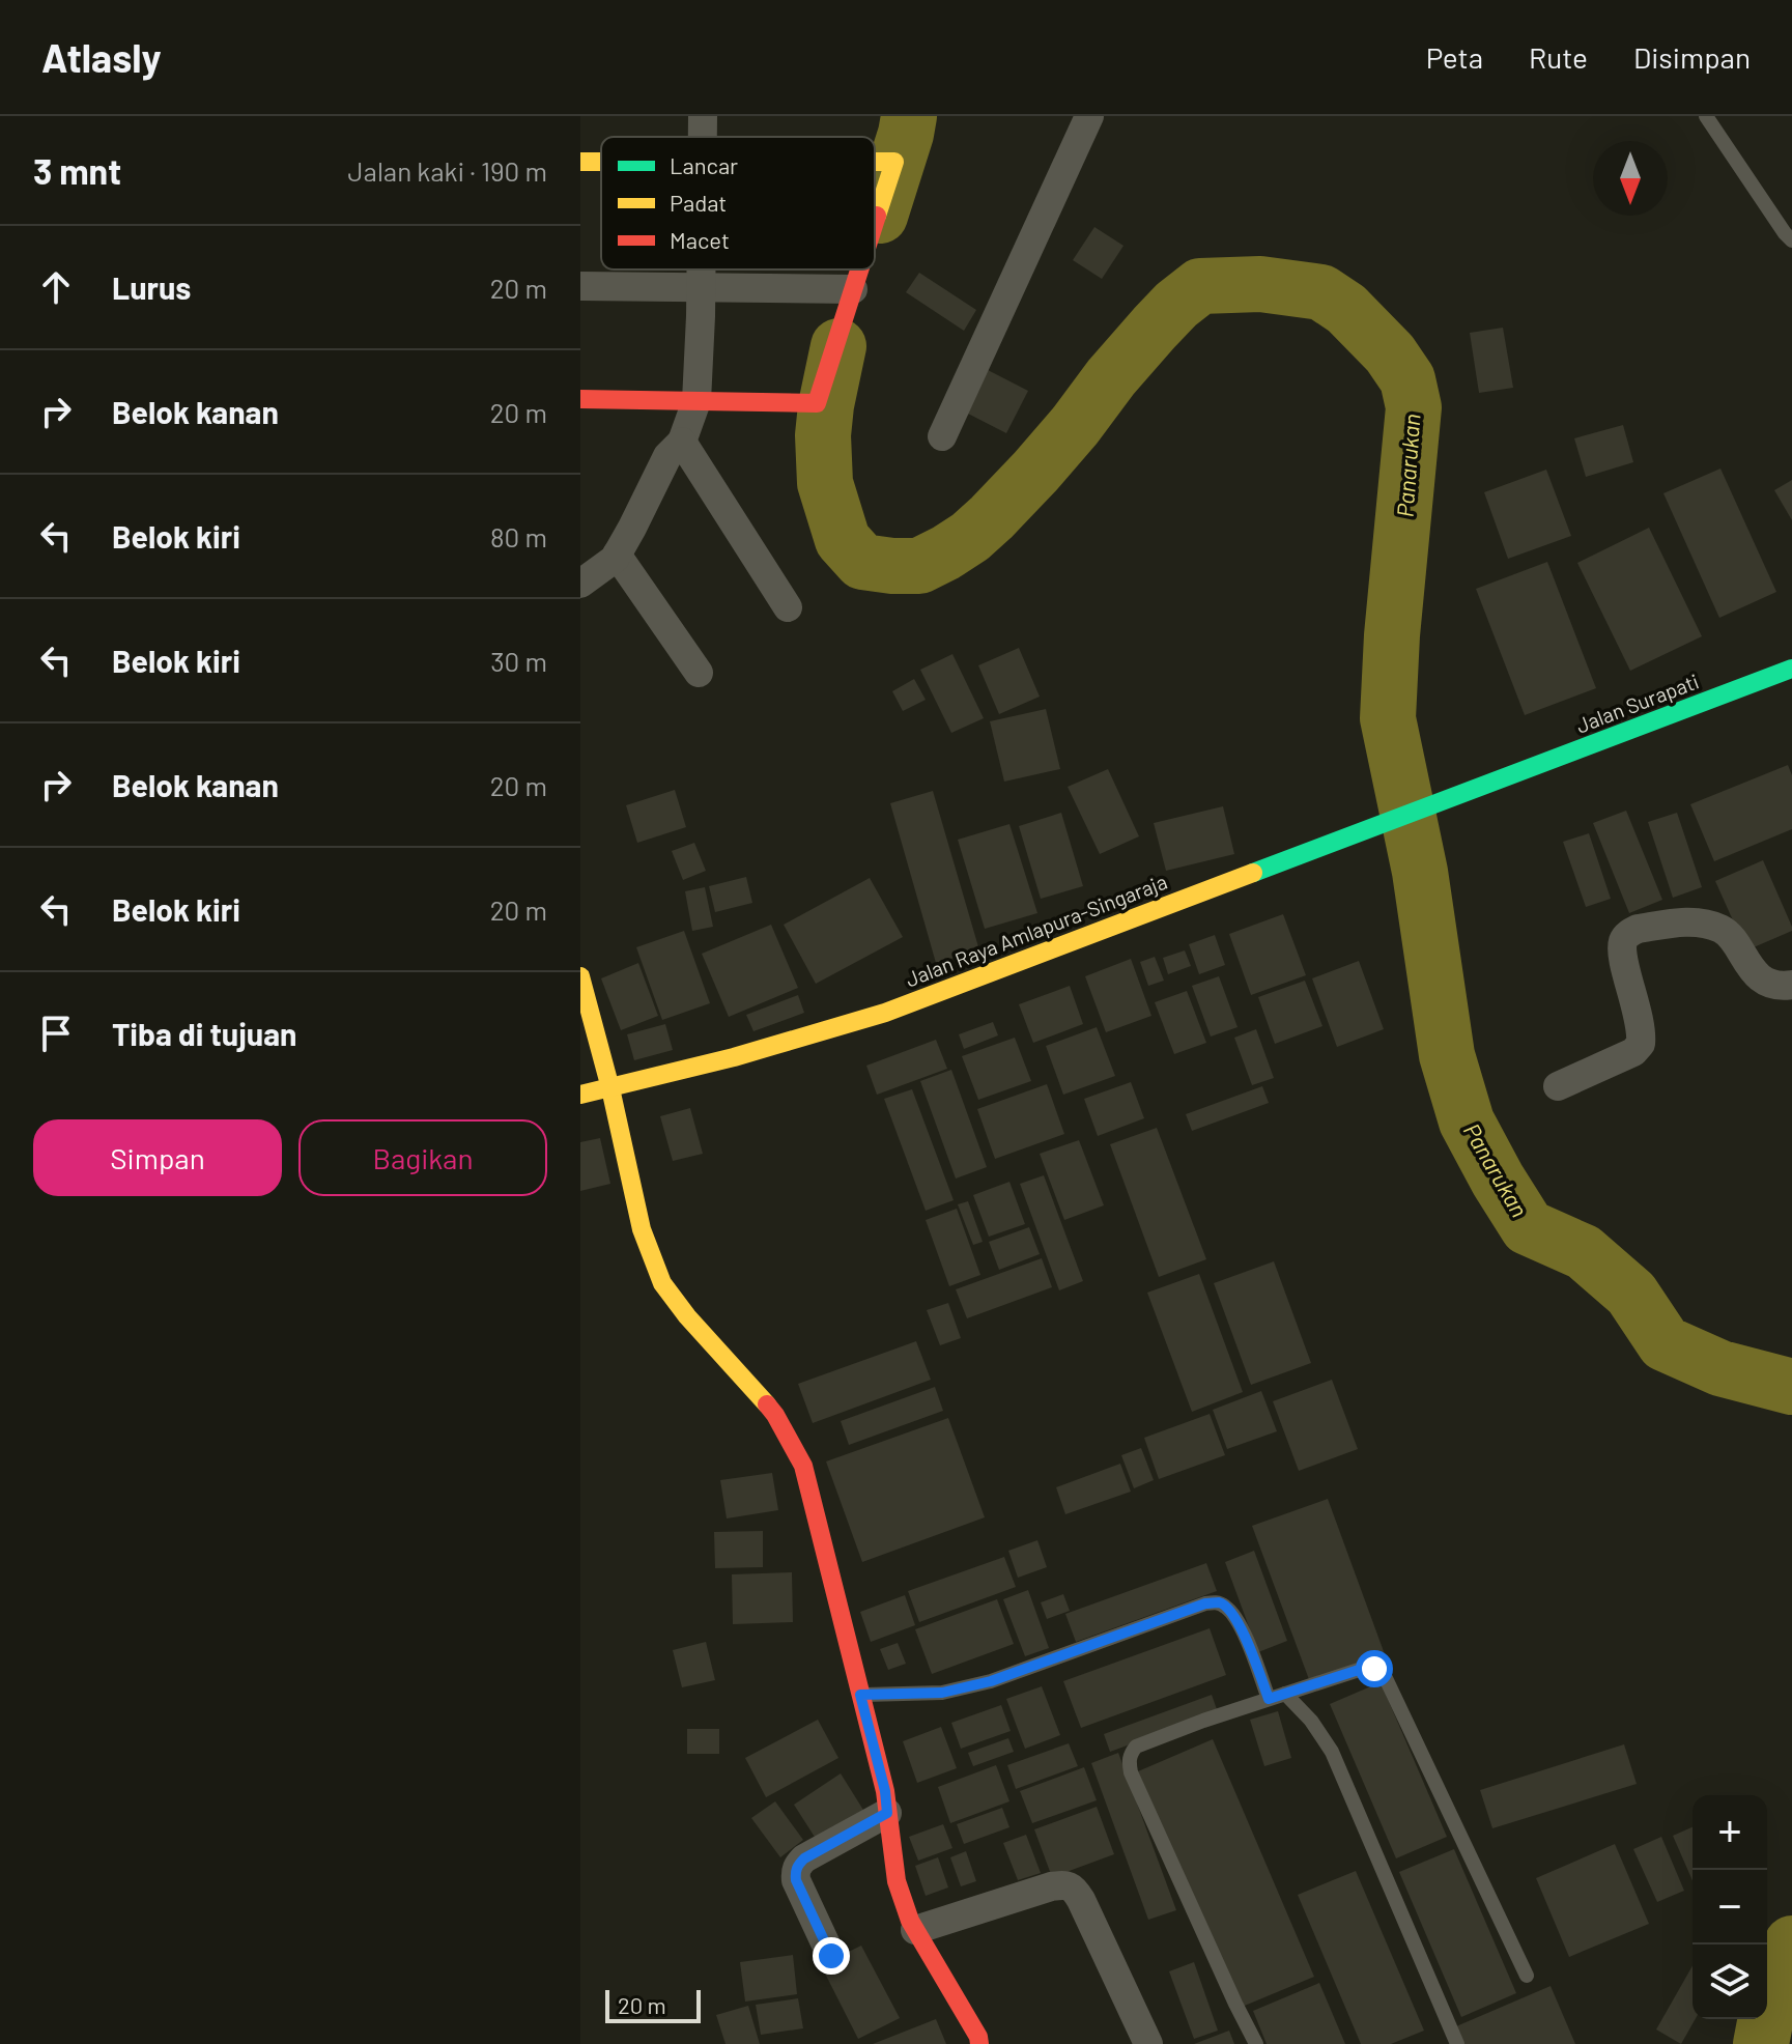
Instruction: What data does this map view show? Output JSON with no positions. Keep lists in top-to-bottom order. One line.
{"streets":{"main road":["Jalan Surapati","Jalan Raya Amlapura-Singaraja"]},"crossings":[["Jalan Surapati","Jalan Raya Amlapura-Singaraja"]],"water":["Panarukan"],"legend":["Lancar","Padat","Macet"],"scale_bar":"20 m","north":"bottom","page":{"header":"Atlasly","nav":["Peta","Rute","Disimpan"],"heading":["3 mnt","Jalan kaki · 190 m"],"list":[["Lurus","20 m"],["Belok kanan","20 m"],["Belok kiri","80 m"],["Belok kiri","30 m"],["Belok kanan","20 m"],["Belok kiri","20 m"],"Tiba di tujuan"],"buttons":["Simpan","Bagikan"],"map_buttons":["+","−"],"scale":"20 m"}}
